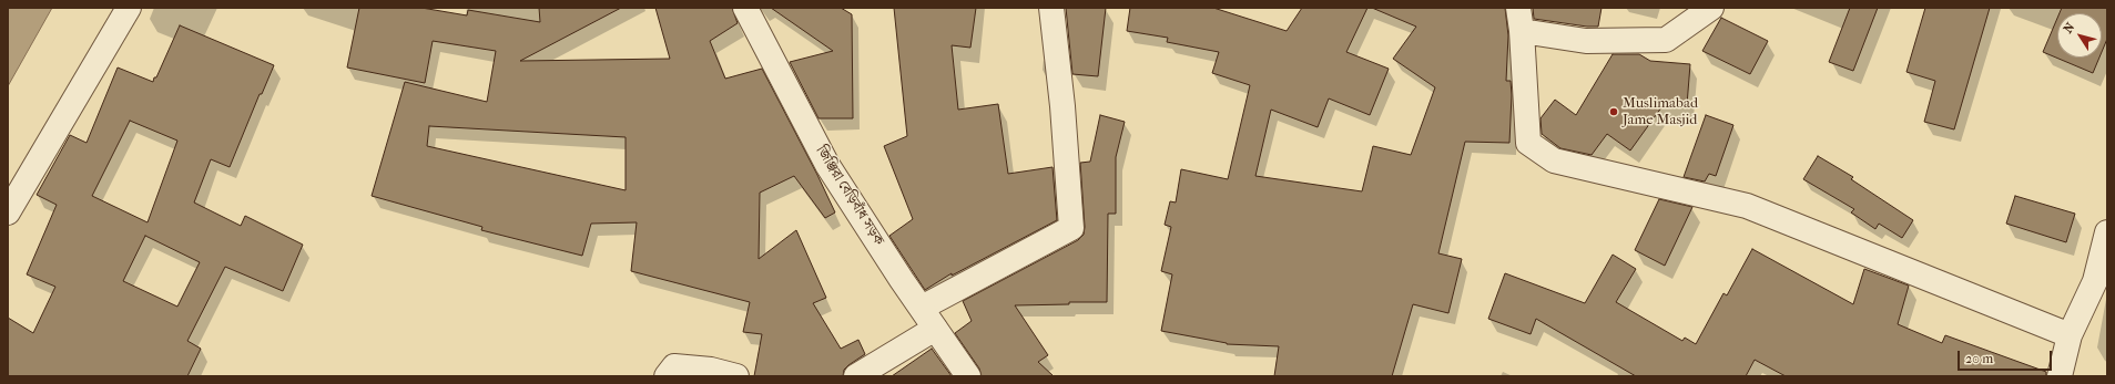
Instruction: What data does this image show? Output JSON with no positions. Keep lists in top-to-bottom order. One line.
{"streets":{"street":["জিঞ্জিরা বেড়িবাঁধ সড়ক"]},"places":["Muslimabad Jame Masjid"],"scale_bar":"20 m","north":"top left"}
